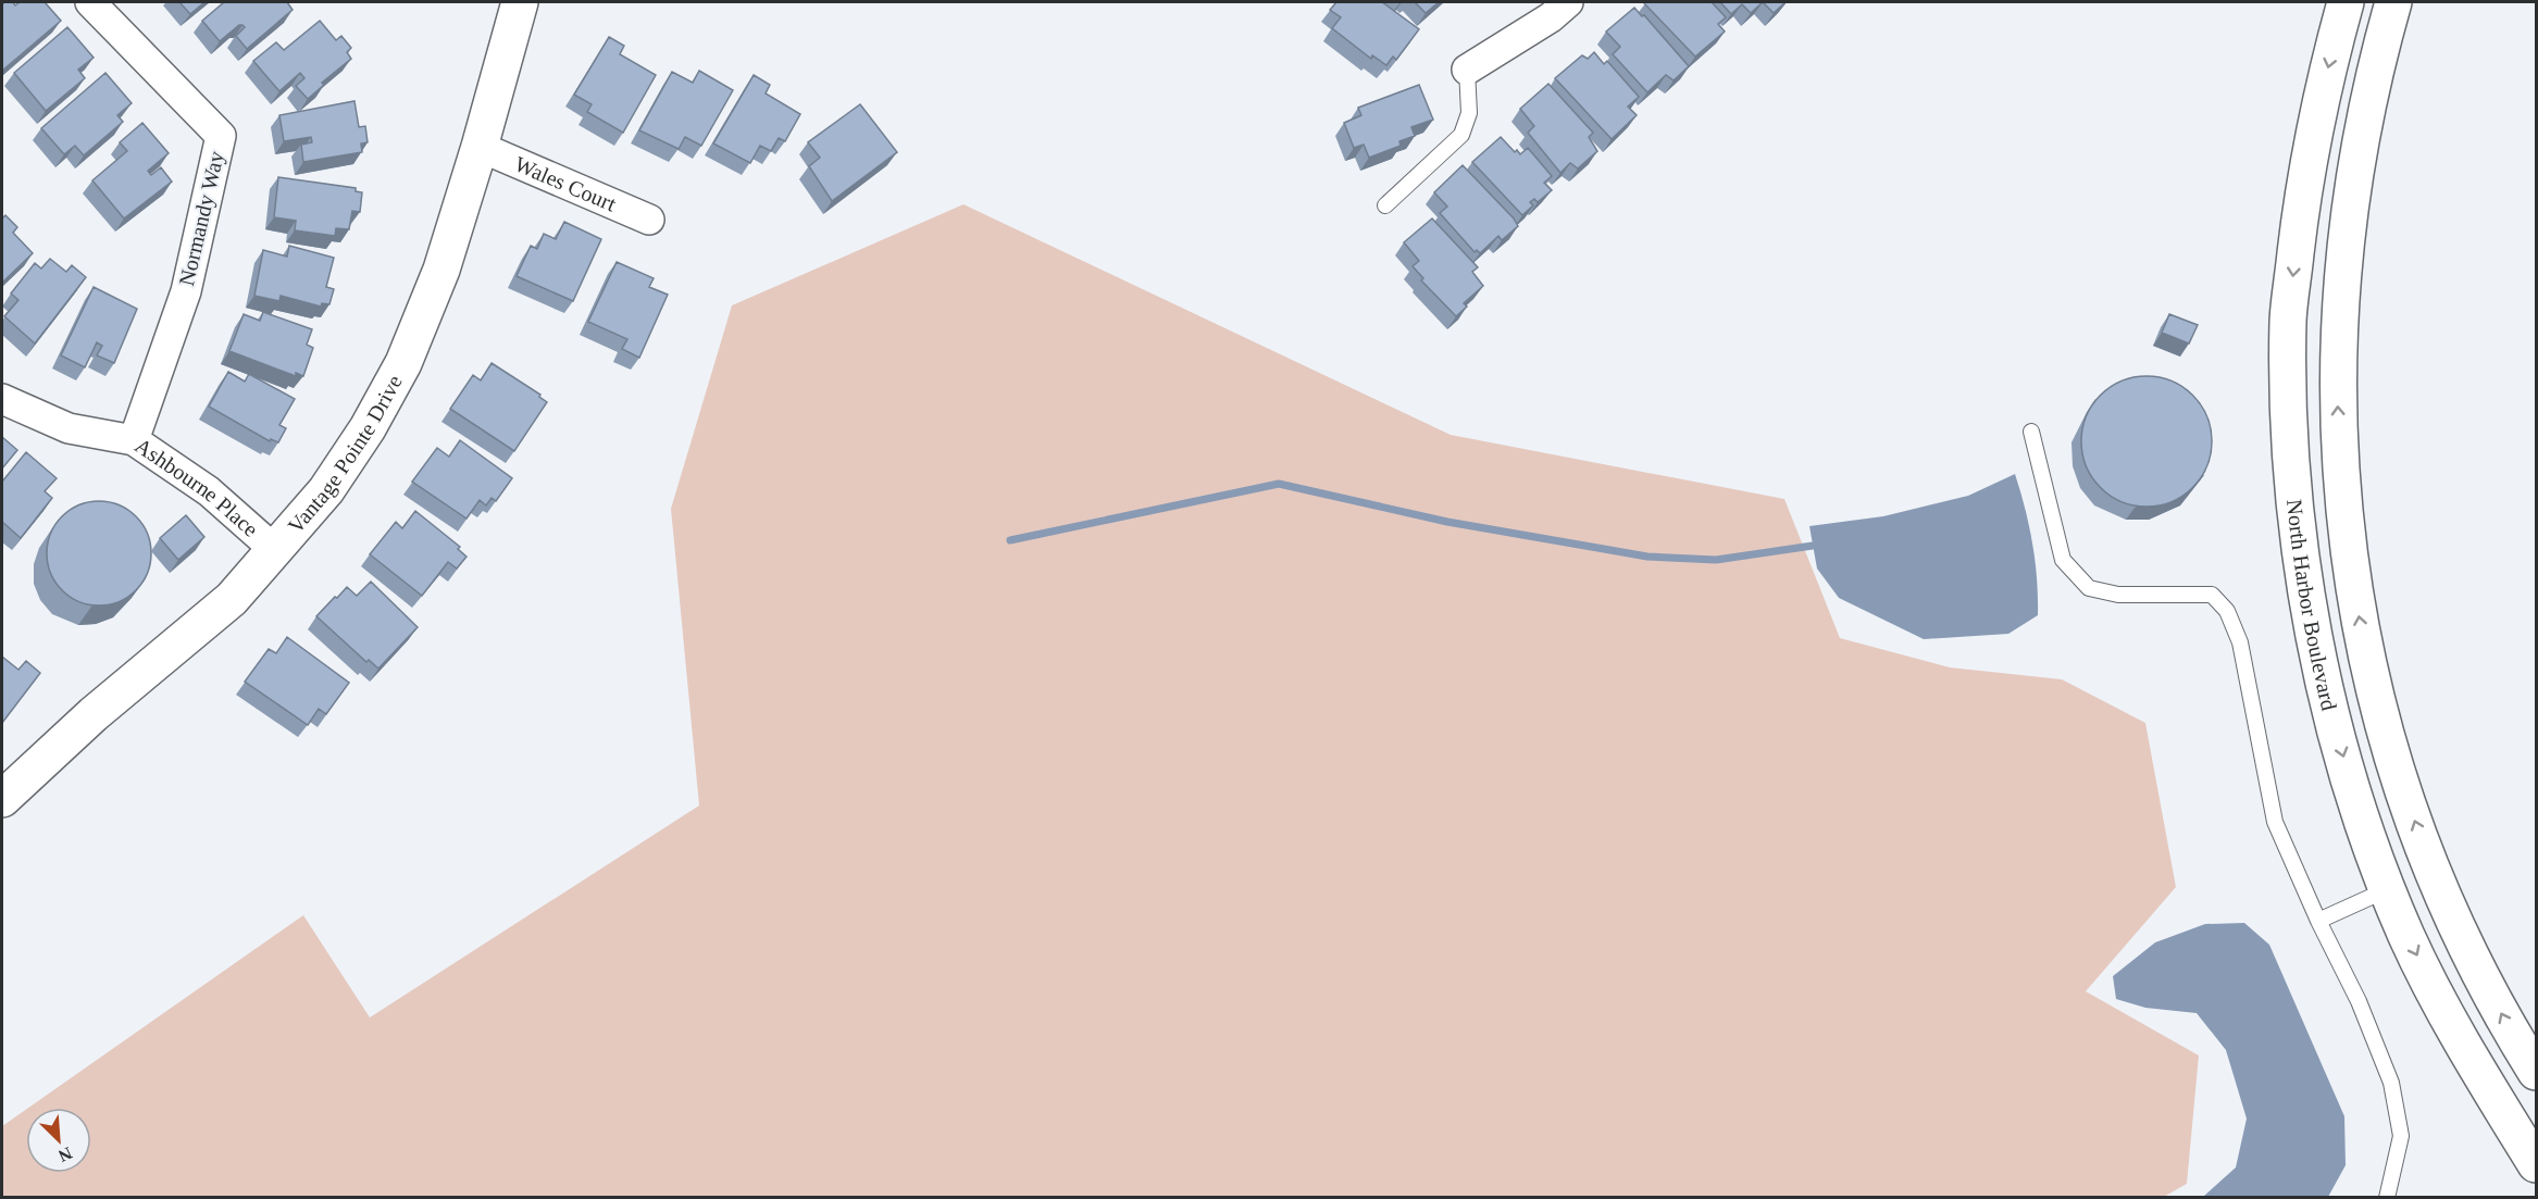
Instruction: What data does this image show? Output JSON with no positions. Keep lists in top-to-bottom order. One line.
{"streets":{"main road":["Vantage Pointe Drive","North Harbor Boulevard"],"street":["Wales Court","Normandy Way","Ashbourne Place"]},"crossings":[["Wales Court","Vantage Pointe Drive"],["Normandy Way","Ashbourne Place"],["Vantage Pointe Drive","Ashbourne Place"]],"north":"bottom right"}
